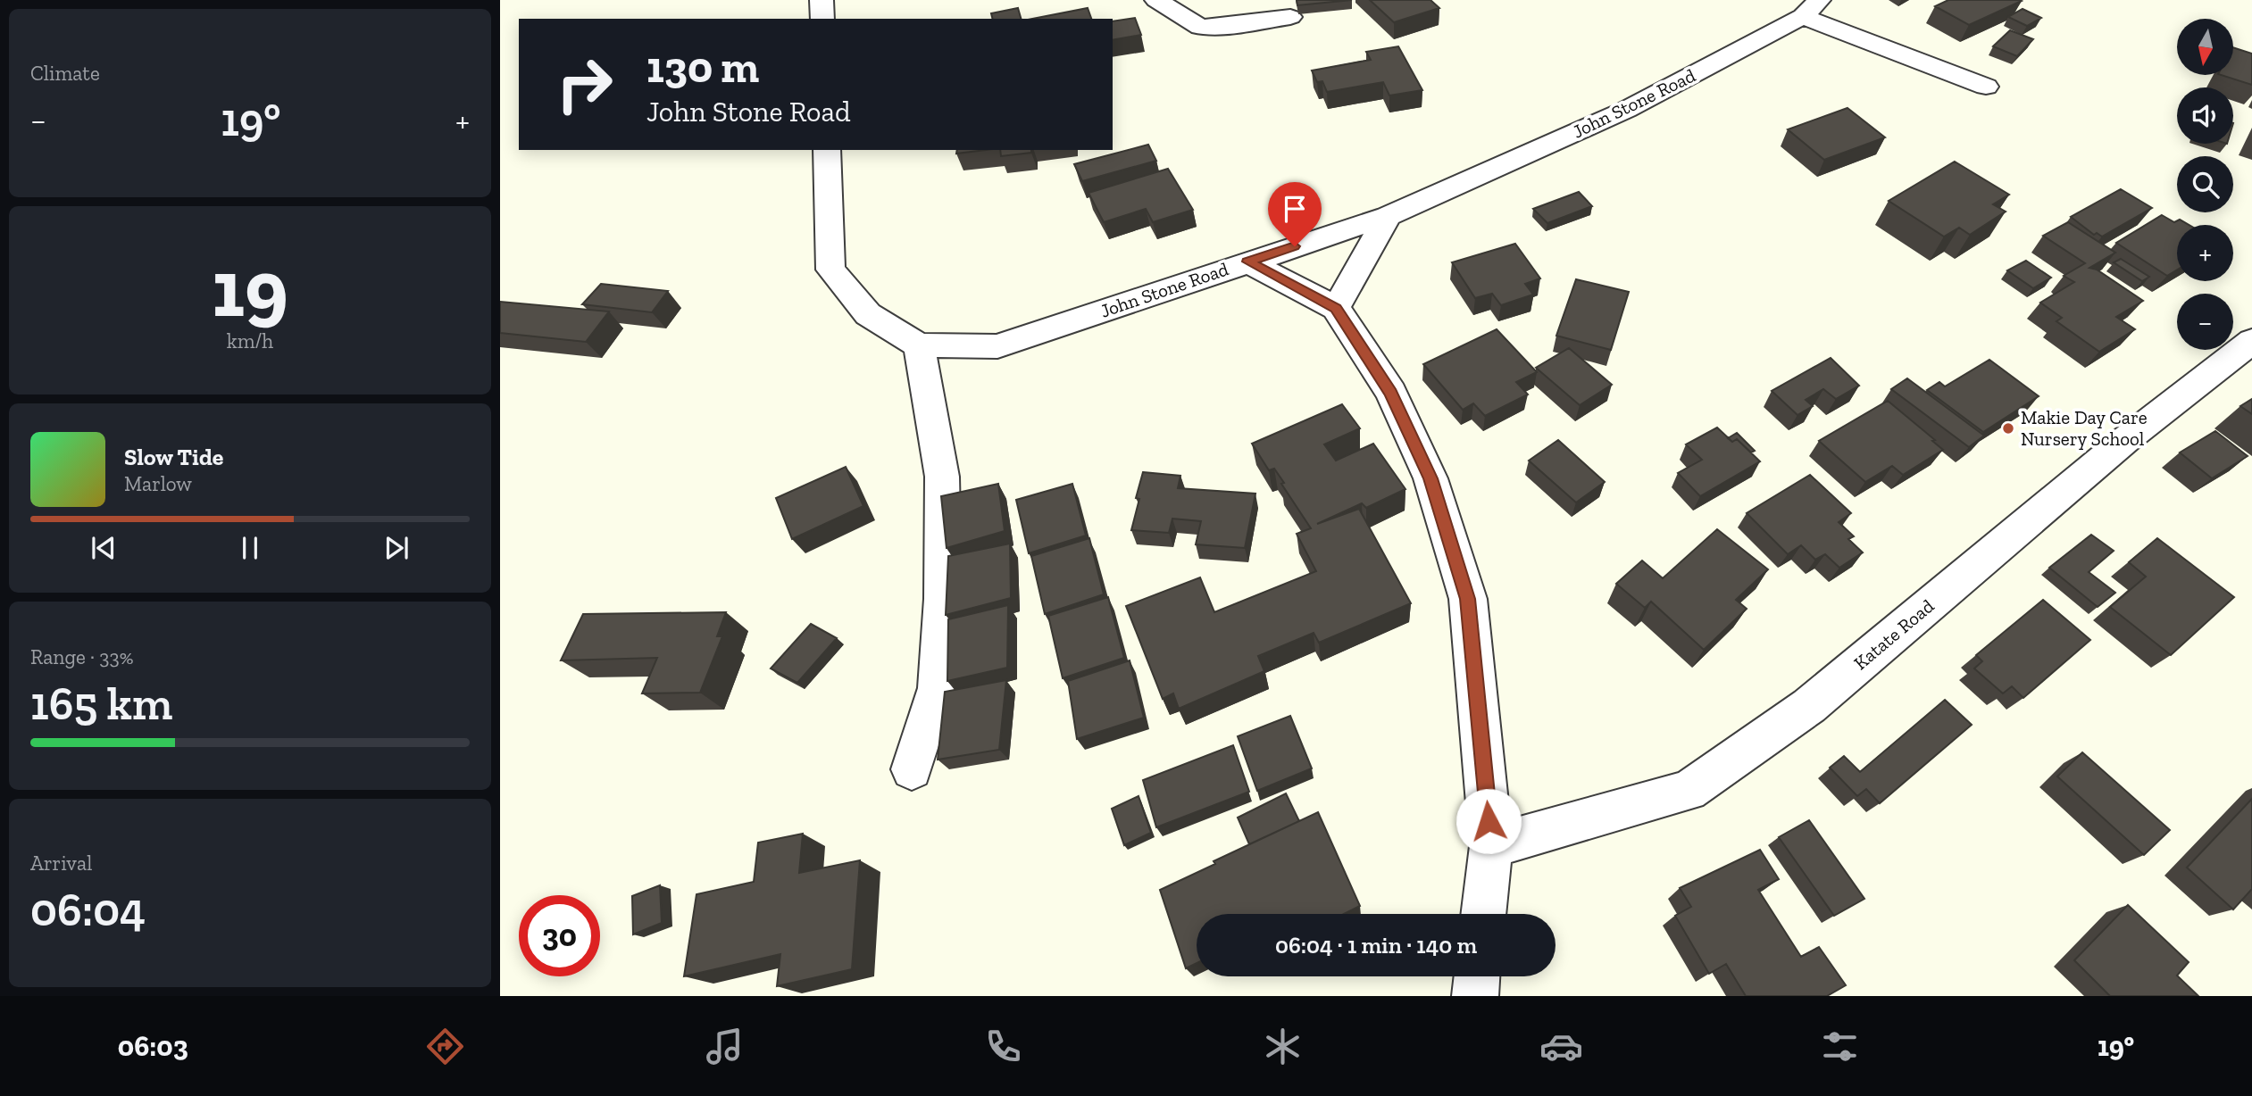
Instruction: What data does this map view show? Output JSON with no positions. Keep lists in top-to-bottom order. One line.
{"streets":{"street":["John Stone Road","Katate Road"]},"places":["Makie Day Care Nursery School"],"north":"bottom","page":{"tile":["Climate",["19","km/h"],["Range · 33%","165 km"],["Arrival","06:04"]],"map_buttons":["+","−"],"turn":["130 m","John Stone Road"],"heat":["−","19°","+"],"song":["Slow Tide","Marlow"],"limit":"30","trip":"06:04 · 1 min · 140 m","tabs":["06:03","19°"]}}
